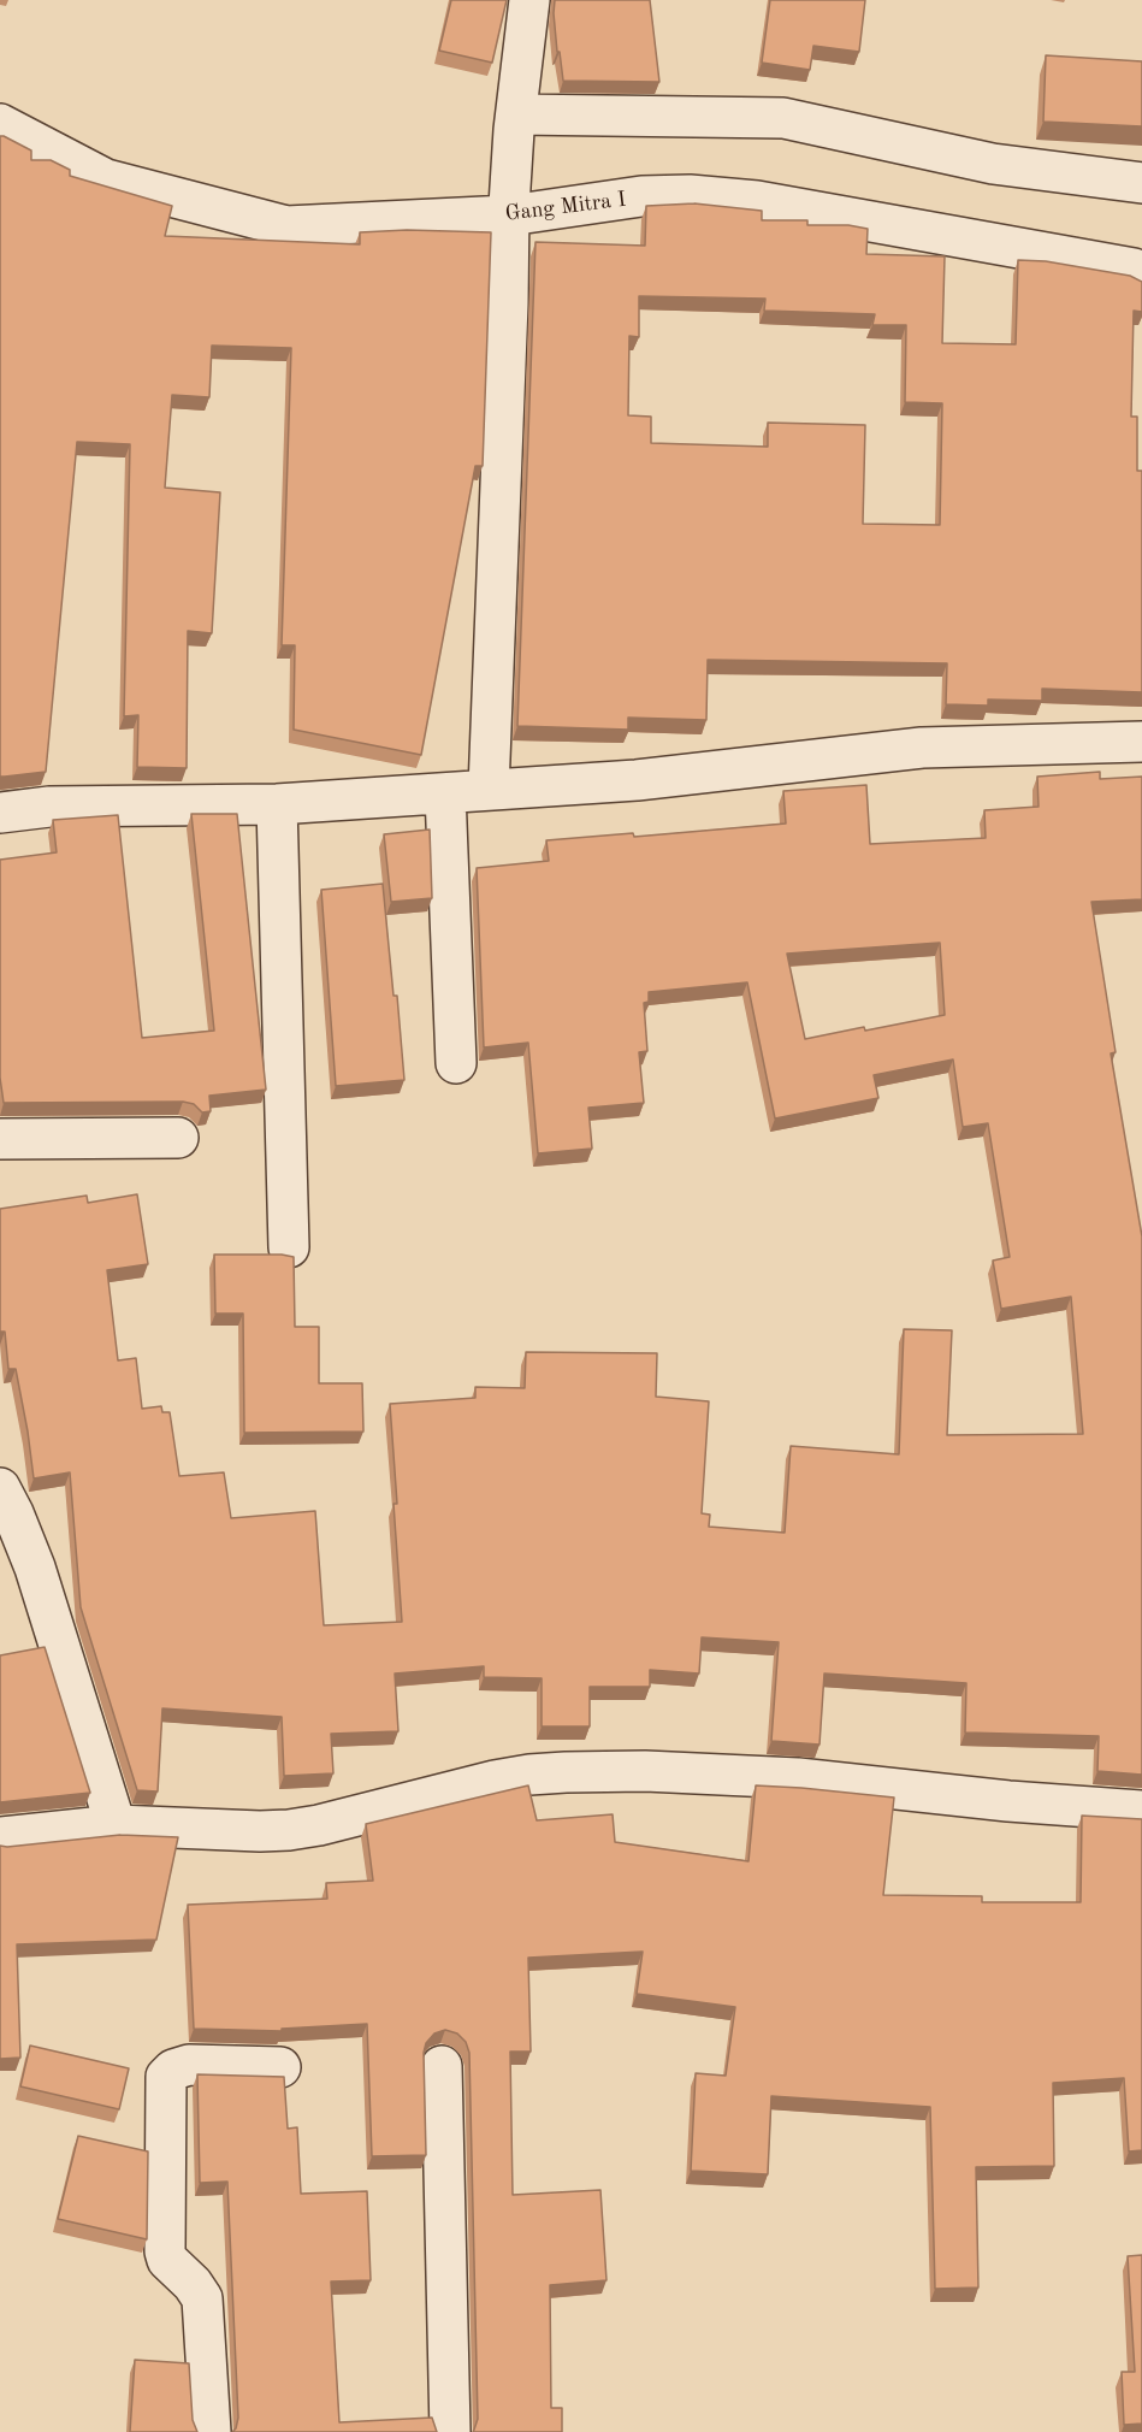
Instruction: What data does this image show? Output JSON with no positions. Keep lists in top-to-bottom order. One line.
{"streets":{"street":["Gang Mitra I"]}}
